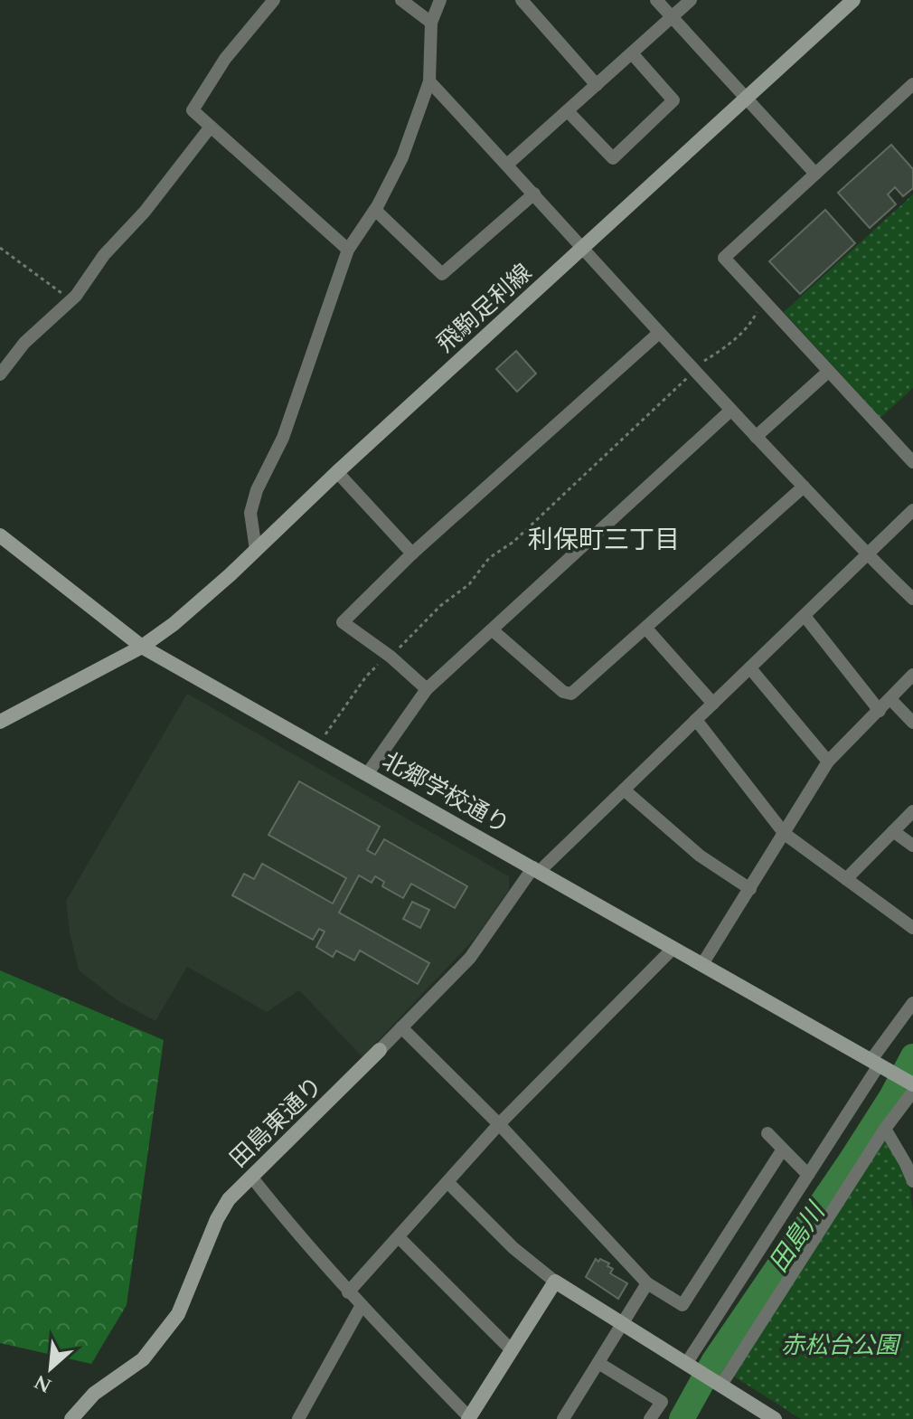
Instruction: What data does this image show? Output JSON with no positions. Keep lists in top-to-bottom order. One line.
{"streets":{"street":["飛駒足利線","北郷学校通り","田島東通り"]},"crossings":[["飛駒足利線","北郷学校通り"],["北郷学校通り","田島東通り"]],"districts":["利保町三丁目"],"water":["田島川"],"parks":["赤松台公園"],"north":"bottom left"}
